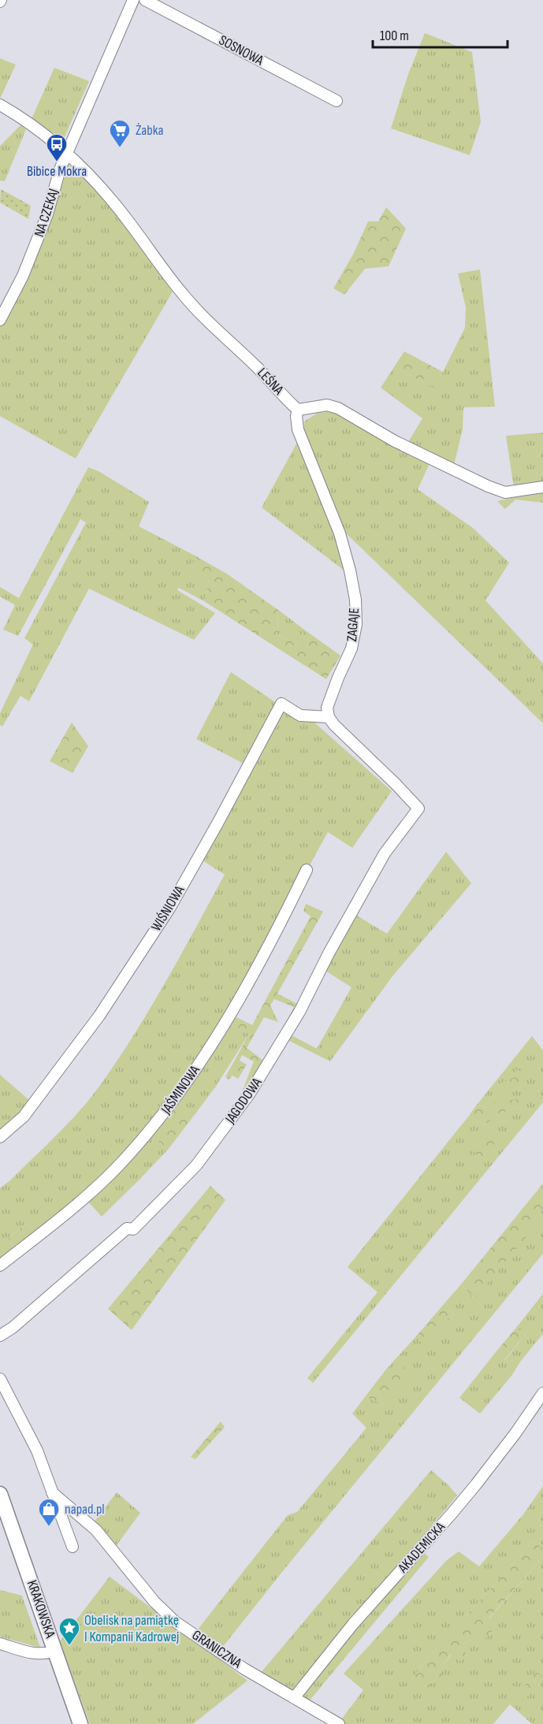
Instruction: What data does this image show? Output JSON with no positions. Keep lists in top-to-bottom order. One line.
{"streets":{"main road":["KRAKOWSKA"],"street":["SOSNOWA","NA CZEKAJ","LEŚNA","ZAGAJE","WIŚNIOWA","JAŚMINOWA","JAGODOWA","AKADEMICKA","GRANICZNA"]},"crossings":[["NA CZEKAJ","LEŚNA"],["LEŚNA","ZAGAJE"],["ZAGAJE","WIŚNIOWA"],["ZAGAJE","JAGODOWA"],["WIŚNIOWA","JAGODOWA"],["AKADEMICKA","GRANICZNA"]],"places":{"supermarket":["Żabka"],"bus stop":["Bibice Mokra"],"shop":["napad.pl"],"place":["Obelisk na pamiątkę I Kompanii Kadrowej"]},"scale_bar":"100 m"}
